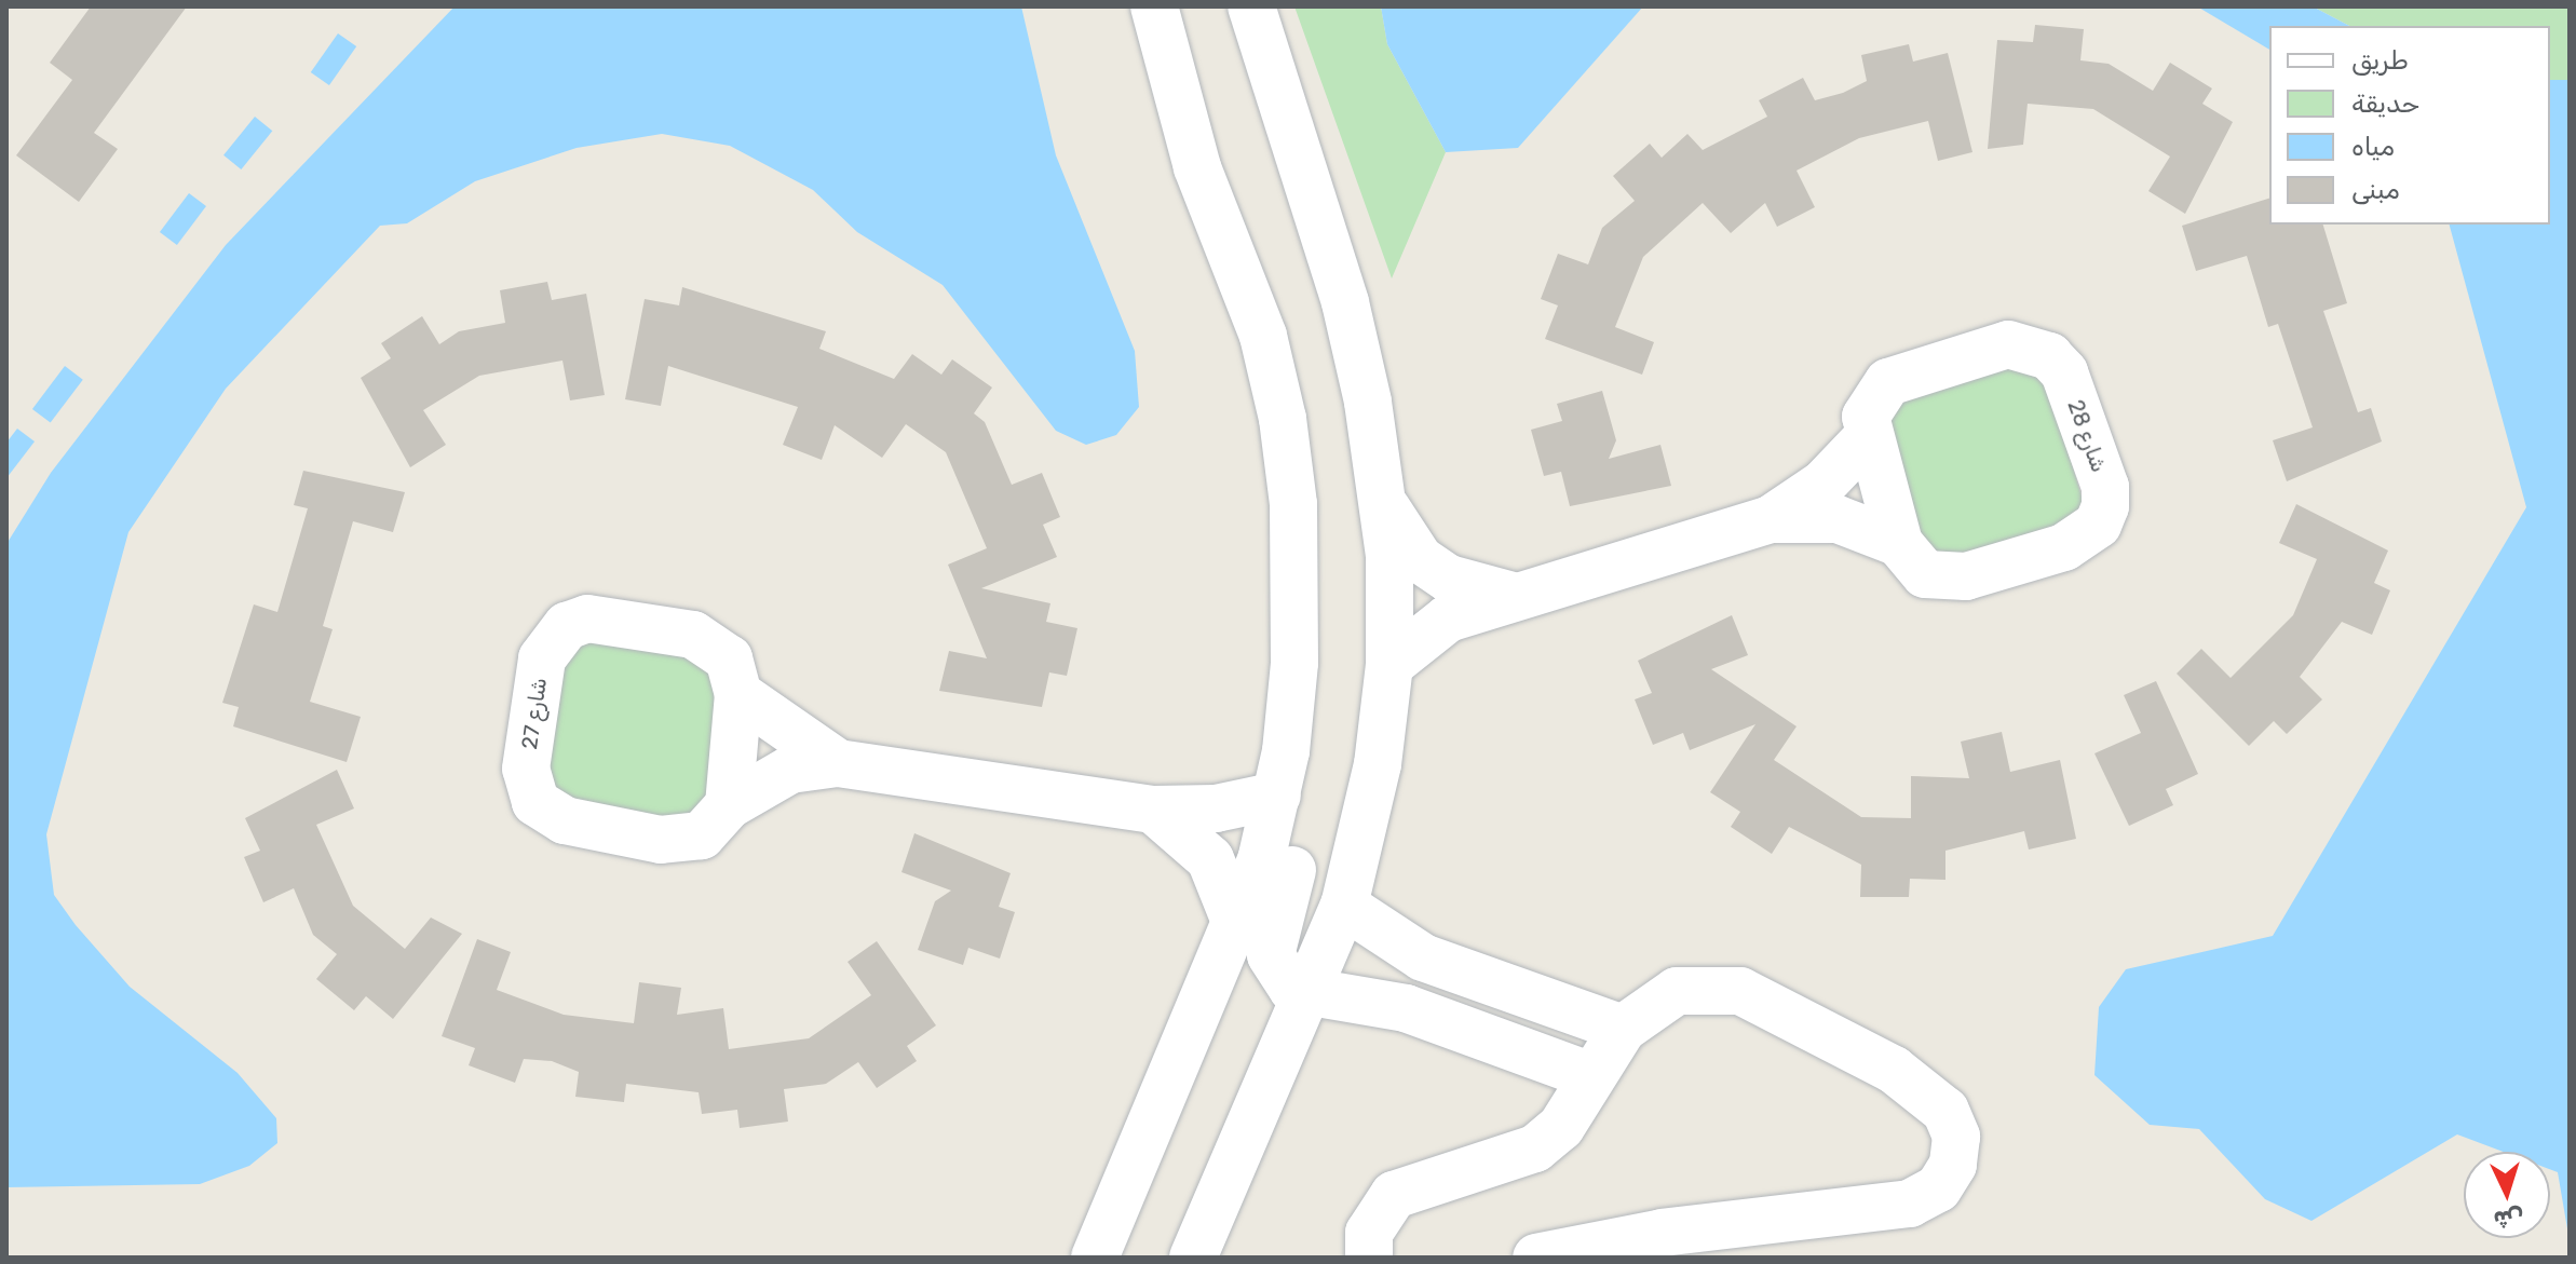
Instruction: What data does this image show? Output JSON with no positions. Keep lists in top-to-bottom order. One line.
{"streets":{"street":["شارع 28","شارع 27"]},"legend":["طريق","حديقة","مياه","مبنى"],"north":"bottom"}
